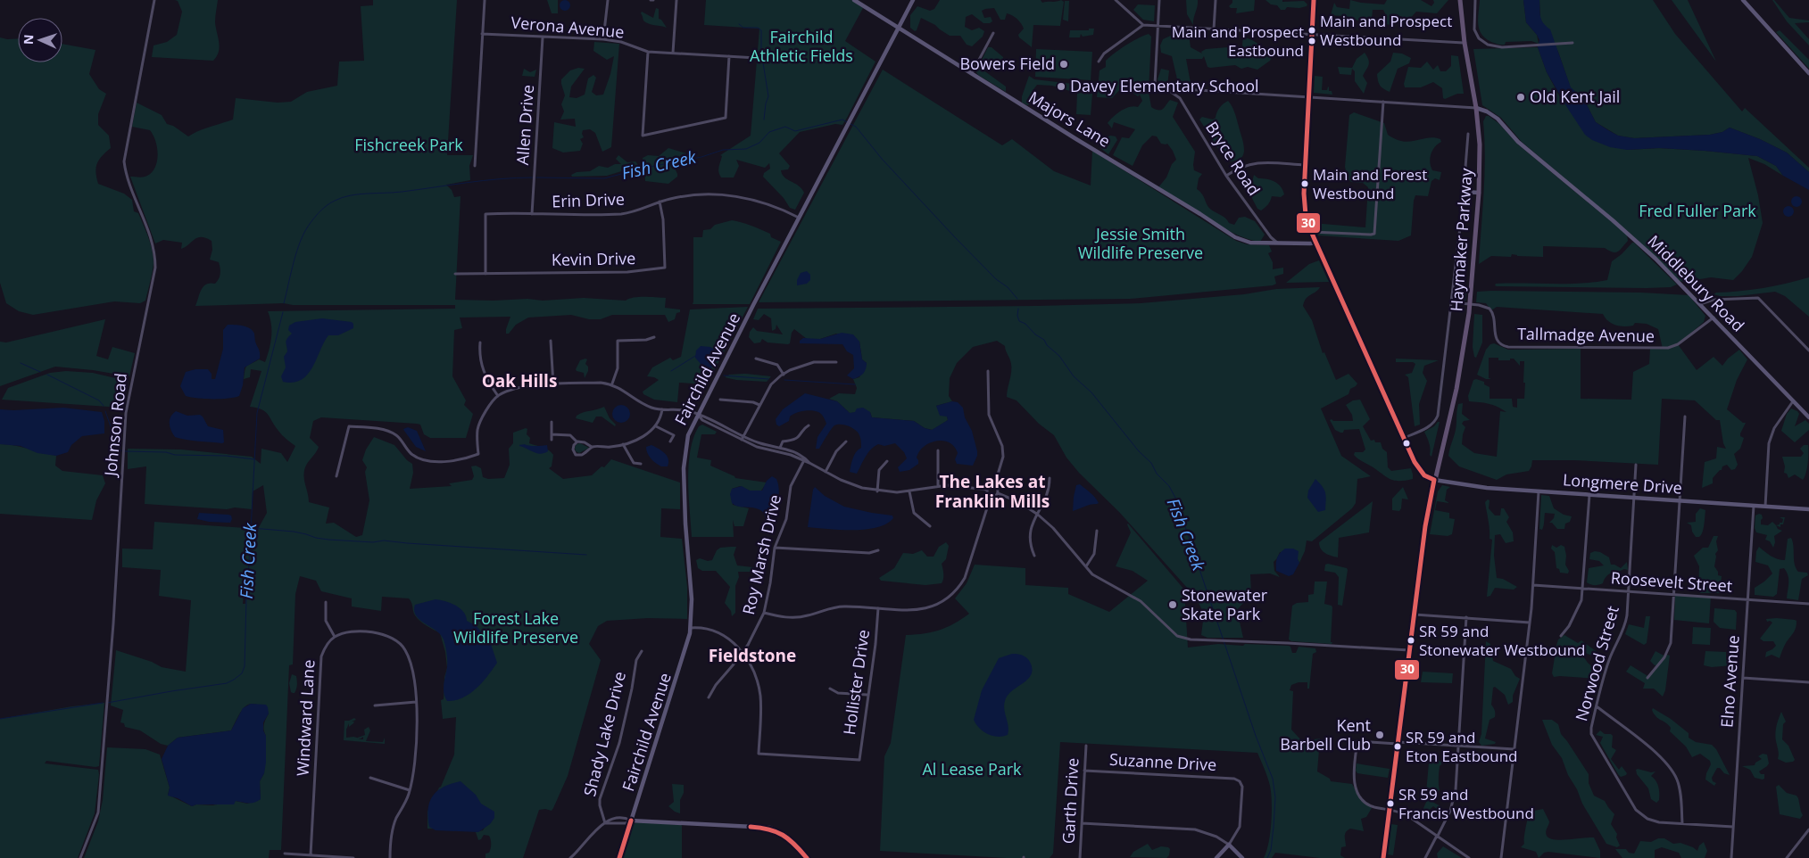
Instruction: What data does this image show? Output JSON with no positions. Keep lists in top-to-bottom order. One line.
{"streets":{"main road":["Haymaker Parkway"],"street":["Verona Avenue","Majors Lane","Allen Drive","Bryce Road","Erin Drive","Kevin Drive","Middlebury Road","Tallmadge Avenue","Fairchild Avenue","Johnson Road","Longmere Drive","Roy Marsh Drive","Roosevelt Street","Norwood Street","Elno Avenue","Hollister Drive","Windward Lane","Shady Lake Drive","Suzanne Drive","Garth Drive"]},"crossings":[["Verona Avenue","Allen Drive"],["Majors Lane","Bryce Road"],["Majors Lane","Fairchild Avenue"],["Allen Drive","Erin Drive"],["Erin Drive","Kevin Drive"],["Erin Drive","Fairchild Avenue"],["Haymaker Parkway","Middlebury Road"],["Haymaker Parkway","Longmere Drive"],["Middlebury Road","Tallmadge Avenue"],["Longmere Drive","Norwood Street"],["Longmere Drive","Elno Avenue"],["Roy Marsh Drive","Hollister Drive"],["Roosevelt Street","Norwood Street"],["Roosevelt Street","Elno Avenue"],["Norwood Street","Elno Avenue"],["Suzanne Drive","Garth Drive"]],"districts":["Oak Hills","The Lakes at Franklin Mills","Fieldstone"],"water":["Fish Creek"],"parks":["Fairchild Athletic Fields","Fishcreek Park","Fred Fuller Park","Jessie Smith Wildlife Preserve","Forest Lake Wildlife Preserve","Al Lease Park"],"places":["Main and Prospect Westbound","Main and Prospect Eastbound","Bowers Field","Davey Elementary School","Old Kent Jail","Main and Forest Westbound","Stonewater Skate Park","SR 59 and Stonewater Westbound","Kent Barbell Club","SR 59 and Eton Eastbound","SR 59 and Francis Westbound"],"lines":["transit line 30"],"north":"left"}
